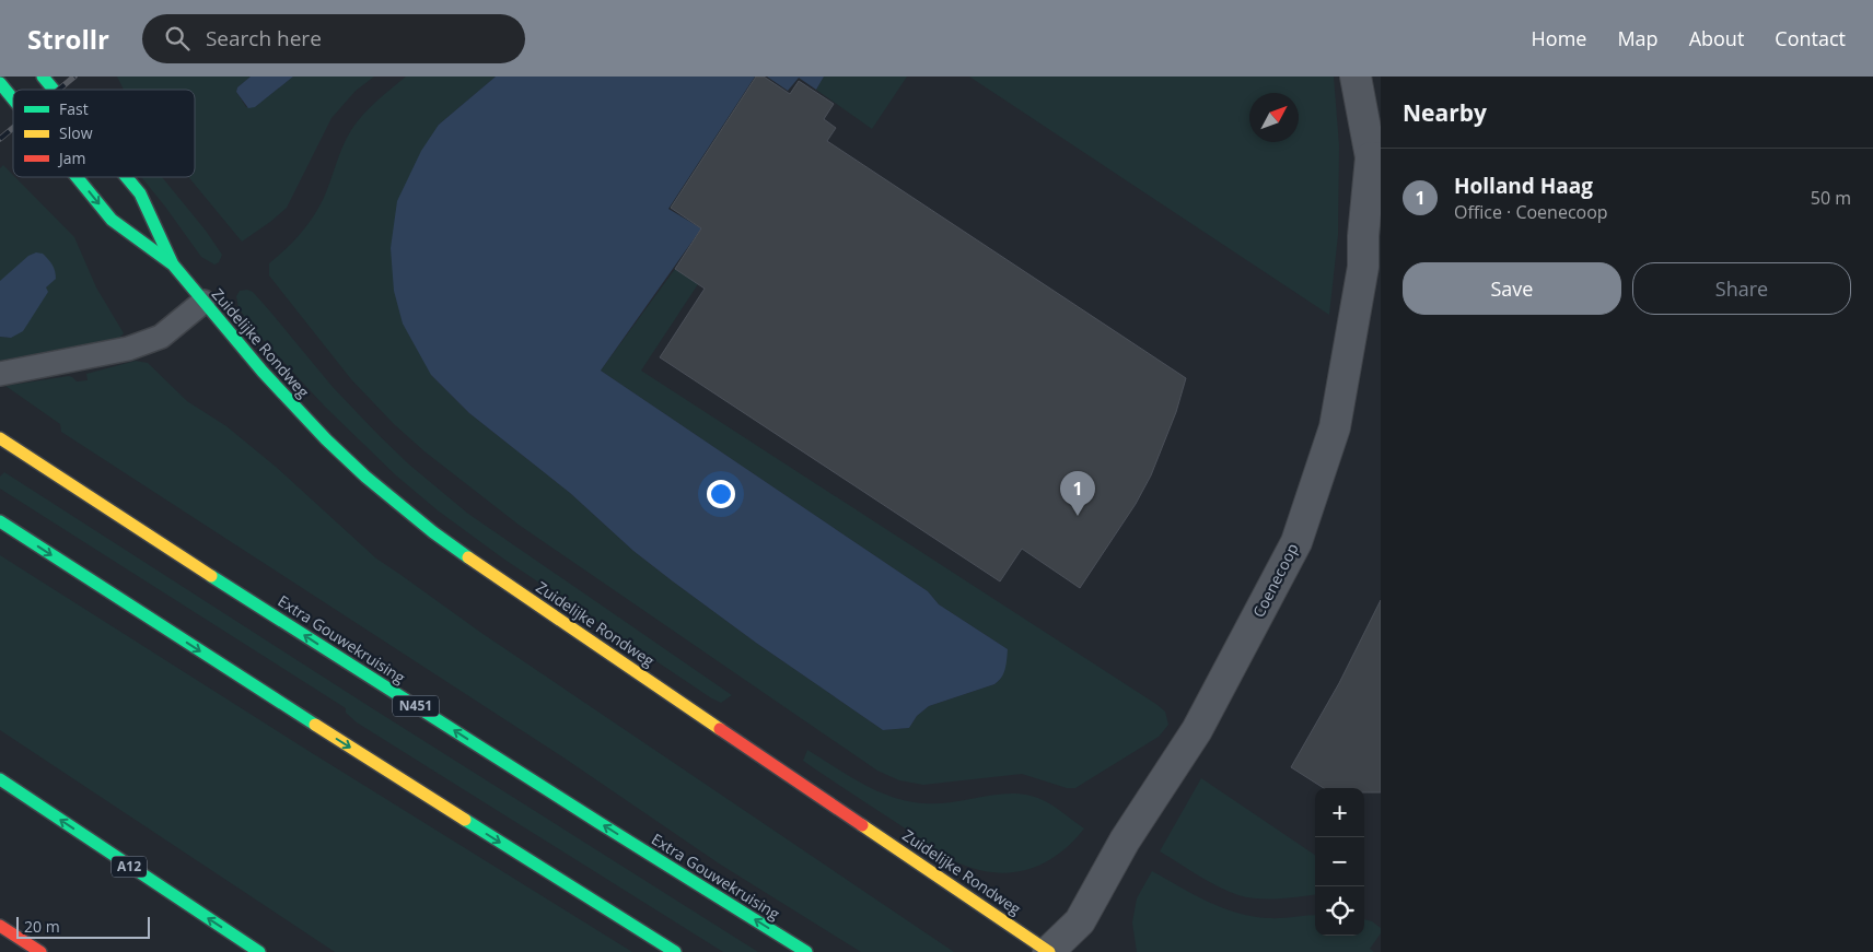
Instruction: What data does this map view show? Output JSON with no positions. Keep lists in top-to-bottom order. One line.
{"streets":{"main road":["Zuidelijke Rondweg","Extra Gouwekruising","N451","A12"],"street":["Coenecoop"]},"crossings":[["Zuidelijke Rondweg","Coenecoop"]],"legend":["Fast","Slow","Jam"],"scale_bar":"20 m","north":"top right","page":{"header":"Strollr","search":"Search here","nav":["Home","Map","About","Contact"],"heading":"Nearby","list":[{"mark":"1","name":"Holland Haag","note":"Office · Coenecoop","value":"50 m"}],"buttons":["Save","Share"],"pins":"1","map_buttons":["+","−"],"scale":"20 m"}}
